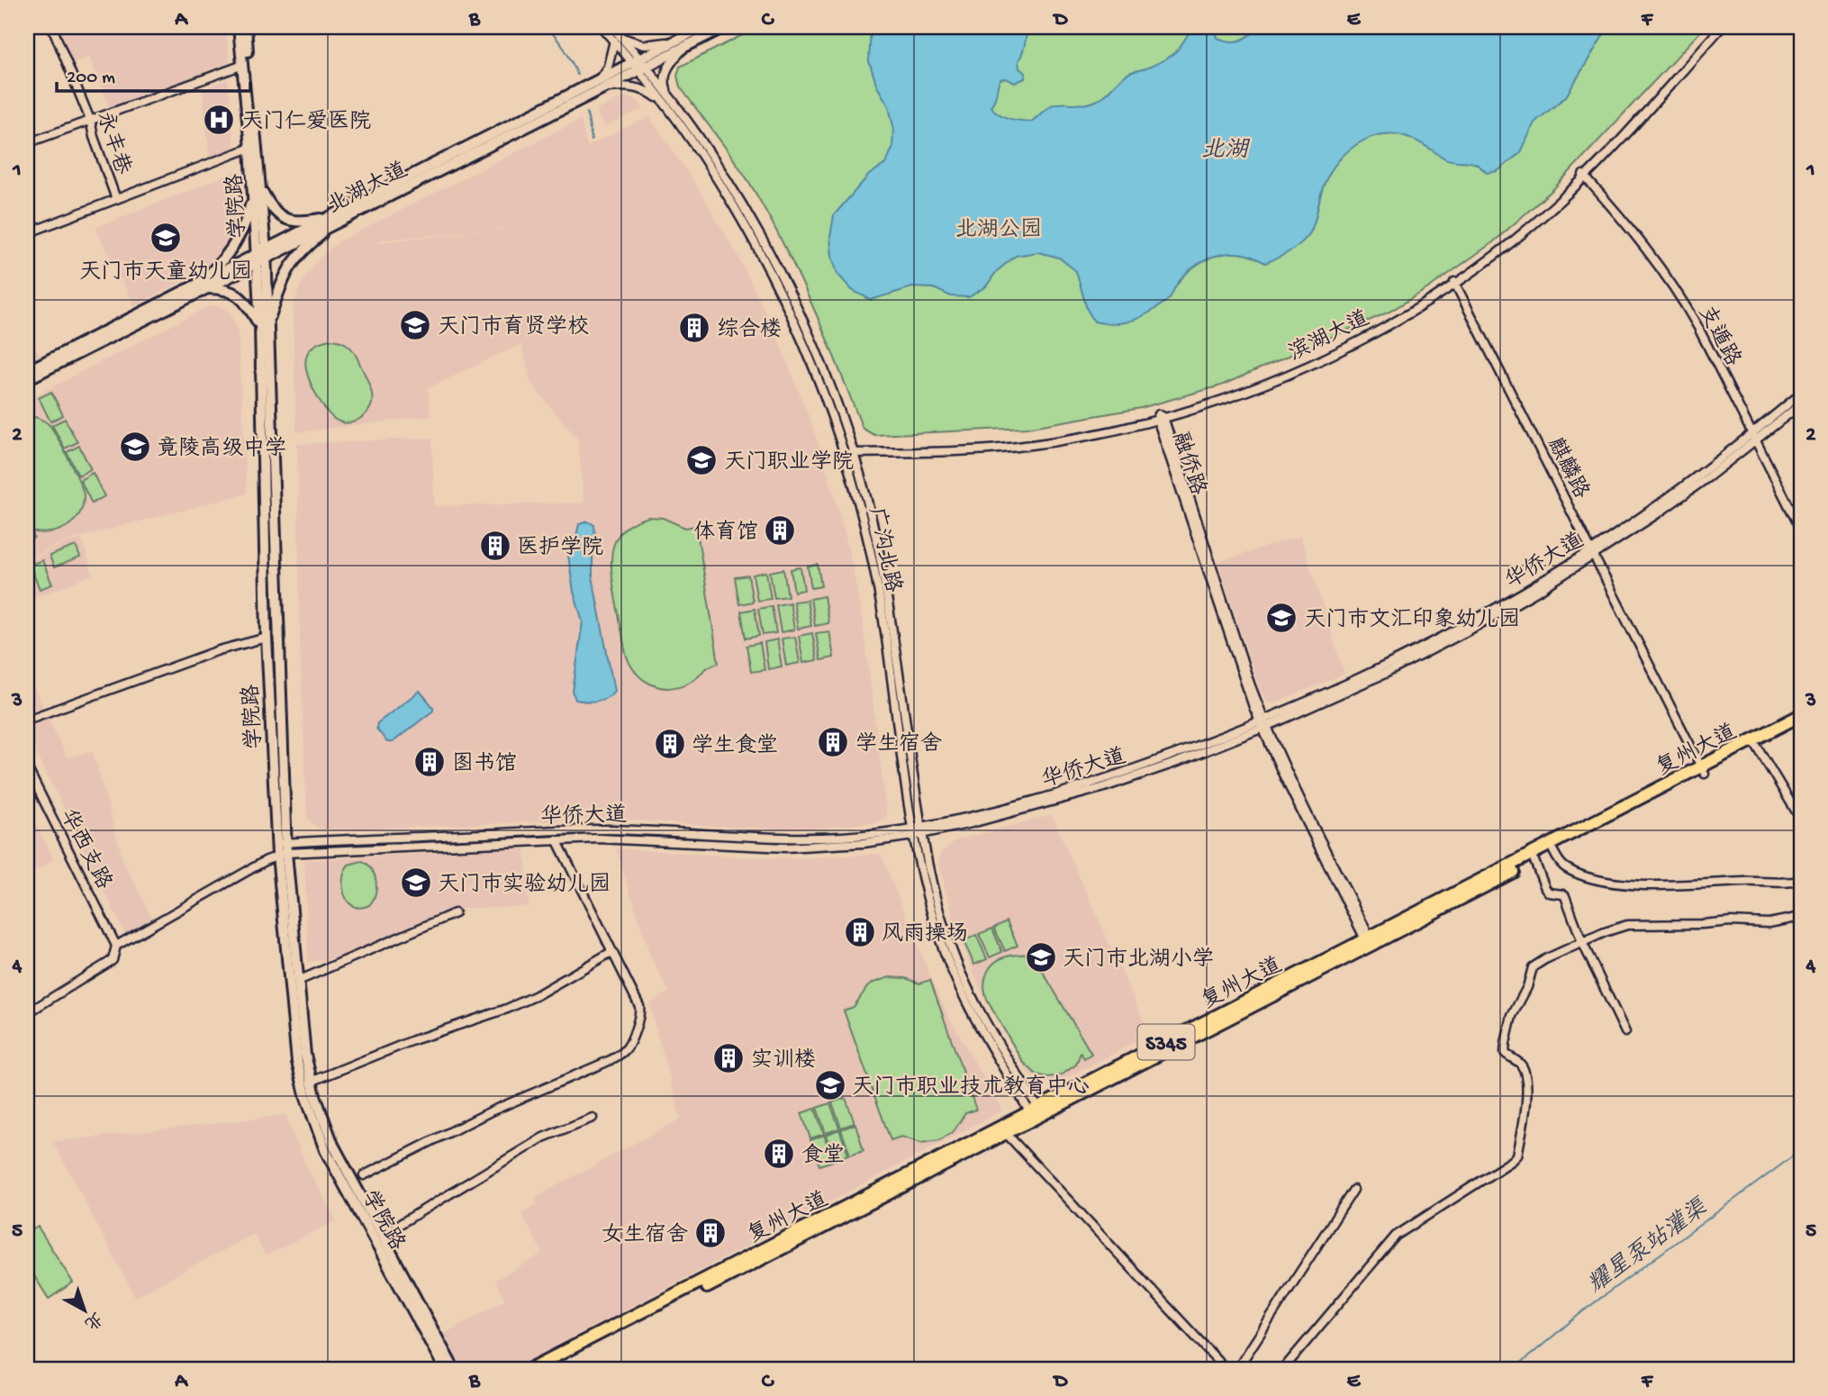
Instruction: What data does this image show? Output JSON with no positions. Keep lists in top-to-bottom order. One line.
{"streets":{"main road":["北湖大道","学院路","复州大道","S345"],"street":["永丰巷","滨湖大道","支遁路","融侨路","麒麟路","广沟北路","华侨大道","华西支路"]},"crossings":[["北湖大道","学院路"],["北湖大道","广沟北路"],["学院路","华侨大道"],["滨湖大道","支遁路"],["滨湖大道","融侨路"],["滨湖大道","麒麟路"],["滨湖大道","广沟北路"],["支遁路","华侨大道"],["融侨路","华侨大道"],["融侨路","复州大道"],["麒麟路","华侨大道"],["麒麟路","复州大道"],["广沟北路","华侨大道"],["广沟北路","复州大道"]],"water":["北湖","耀星泵站灌渠"],"parks":["北湖公园"],"places":{"hospital":["天门仁爱医院"],"school or university":["天门市天童幼儿园","天门市育贤学校","竟陵高级中学","天门职业学院","天门市文汇印象幼儿园","天门市实验幼儿园","天门市北湖小学","天门市职业技术教育中心"],"building":["综合楼","体育馆","医护学院","学生宿舍","学生食堂","图书馆","风雨操场","实训楼","食堂","女生宿舍"]},"scale_bar":"200 m","north":"bottom right","grid":{"columns":["A","B","C","D","E","F"],"rows":["1","2","3","4","5"]}}
